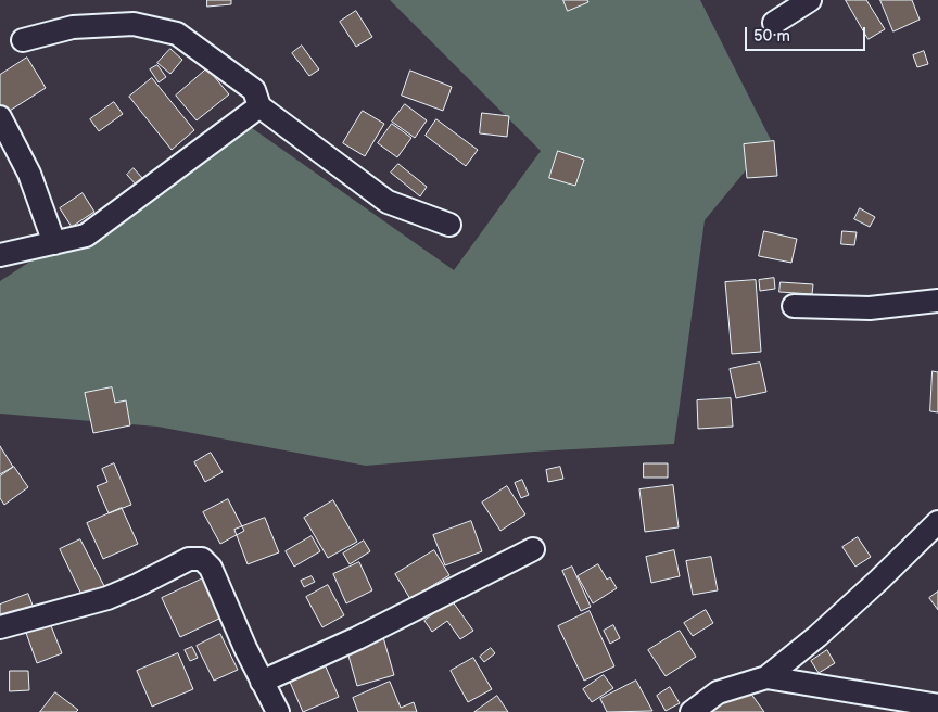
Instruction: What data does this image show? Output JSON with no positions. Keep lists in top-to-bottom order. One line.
{"scale_bar":"50 m"}
